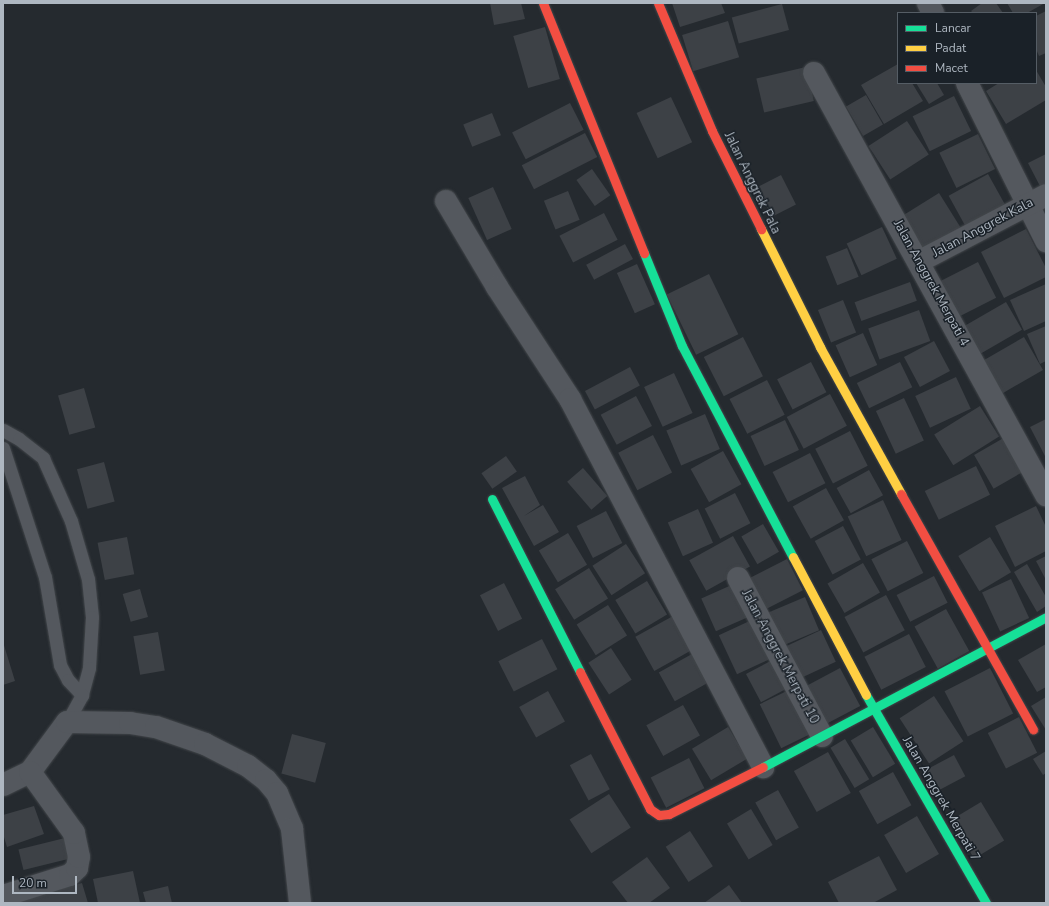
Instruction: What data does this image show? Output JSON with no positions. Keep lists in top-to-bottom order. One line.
{"streets":{"street":["Jalan Anggrek Pala","Jalan Anggrek Kala","Jalan Anggrek Merpati 4","Jalan Anggrek Merpati 10","Jalan Anggrek Merpati 7"]},"crossings":[["Jalan Anggrek Kala","Jalan Anggrek Merpati 4"]],"legend":["Lancar","Padat","Macet"],"scale_bar":"20 m"}
